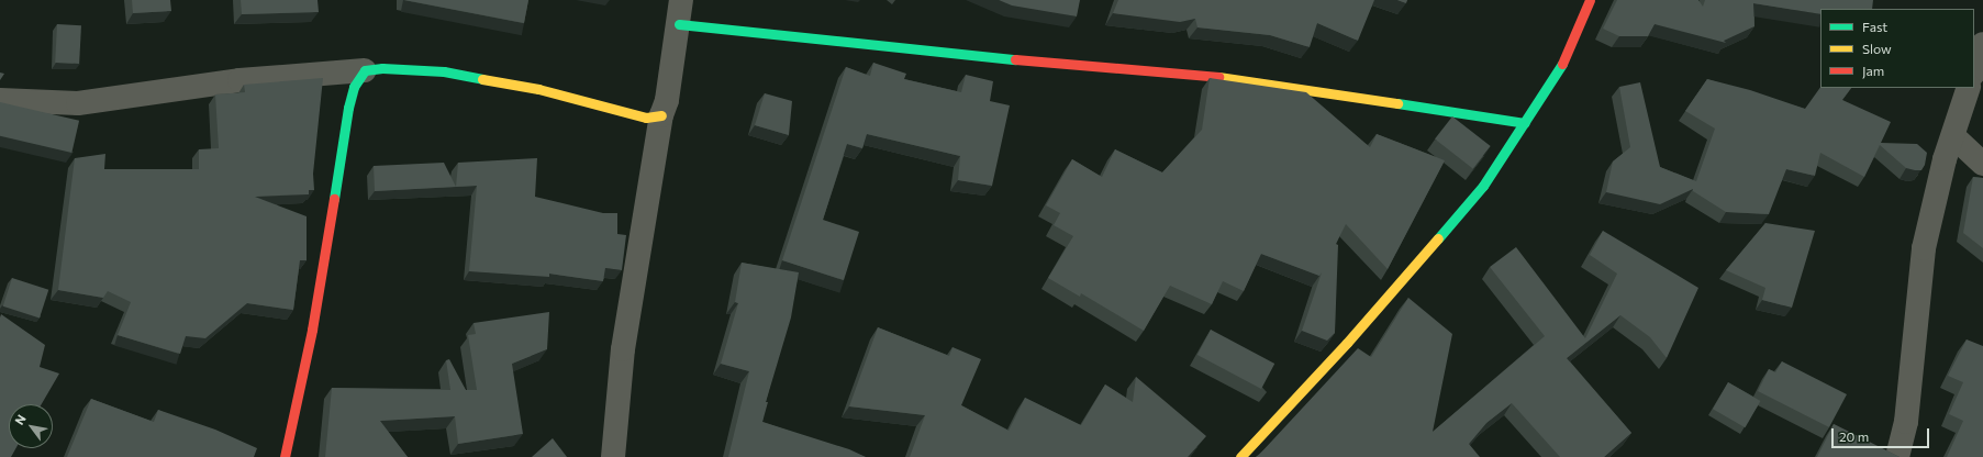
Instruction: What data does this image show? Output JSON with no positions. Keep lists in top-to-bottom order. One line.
{"legend":["Fast","Slow","Jam"],"scale_bar":"20 m","north":"top left"}
